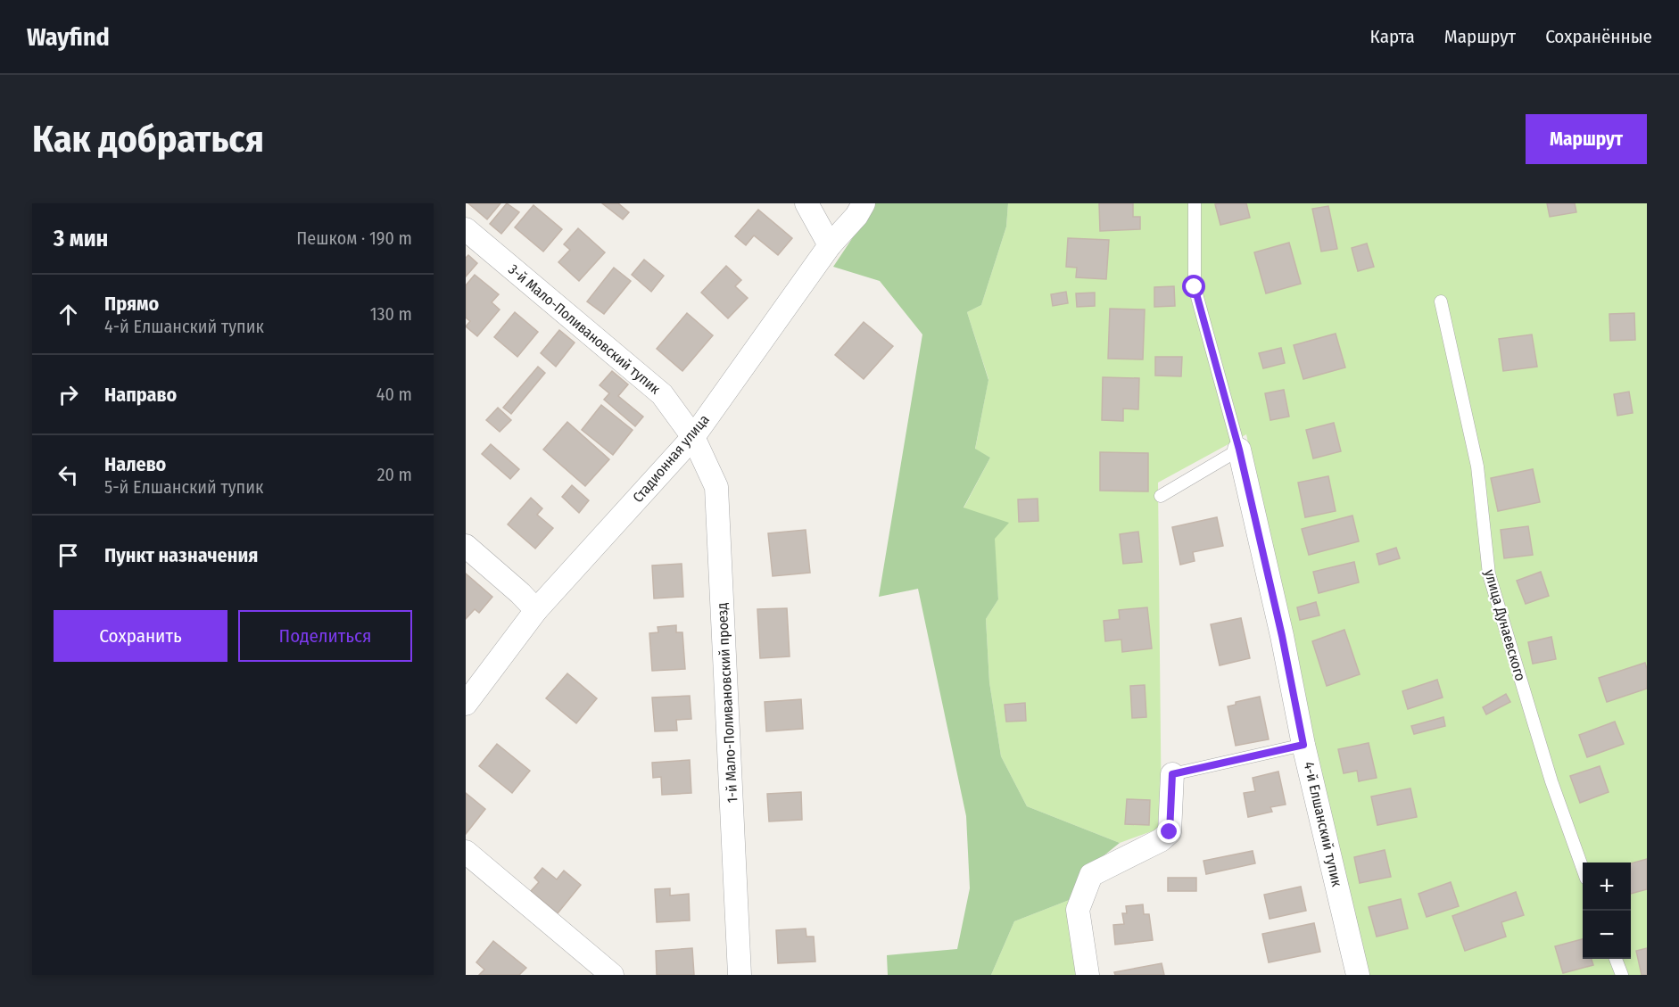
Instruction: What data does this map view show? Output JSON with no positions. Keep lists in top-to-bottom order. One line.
{"streets":{"street":["3-й Мало-Поливановский тупик","Стадионная улица","1-й Мало-Поливановский проезд","4-й Елшанский тупик"],"lane":["улица Дунаевского"]},"crossings":[["3-й Мало-Поливановский тупик","Стадионная улица"],["3-й Мало-Поливановский тупик","1-й Мало-Поливановский проезд"],["Стадионная улица","1-й Мало-Поливановский проезд"]],"page":{"header":"Wayfind","nav":["Карта","Маршрут","Сохранённые"],"buttons":["Маршрут",["Сохранить","Поделиться"]],"title":"Как добраться","heading":["3 мин","Пешком · 190 m"],"list":[["Прямо","4-й Елшанский тупик","130 m"],["Направо","40 m"],["Налево","5-й Елшанский тупик","20 m"],"Пункт назначения"],"map_buttons":["+","−"]}}
